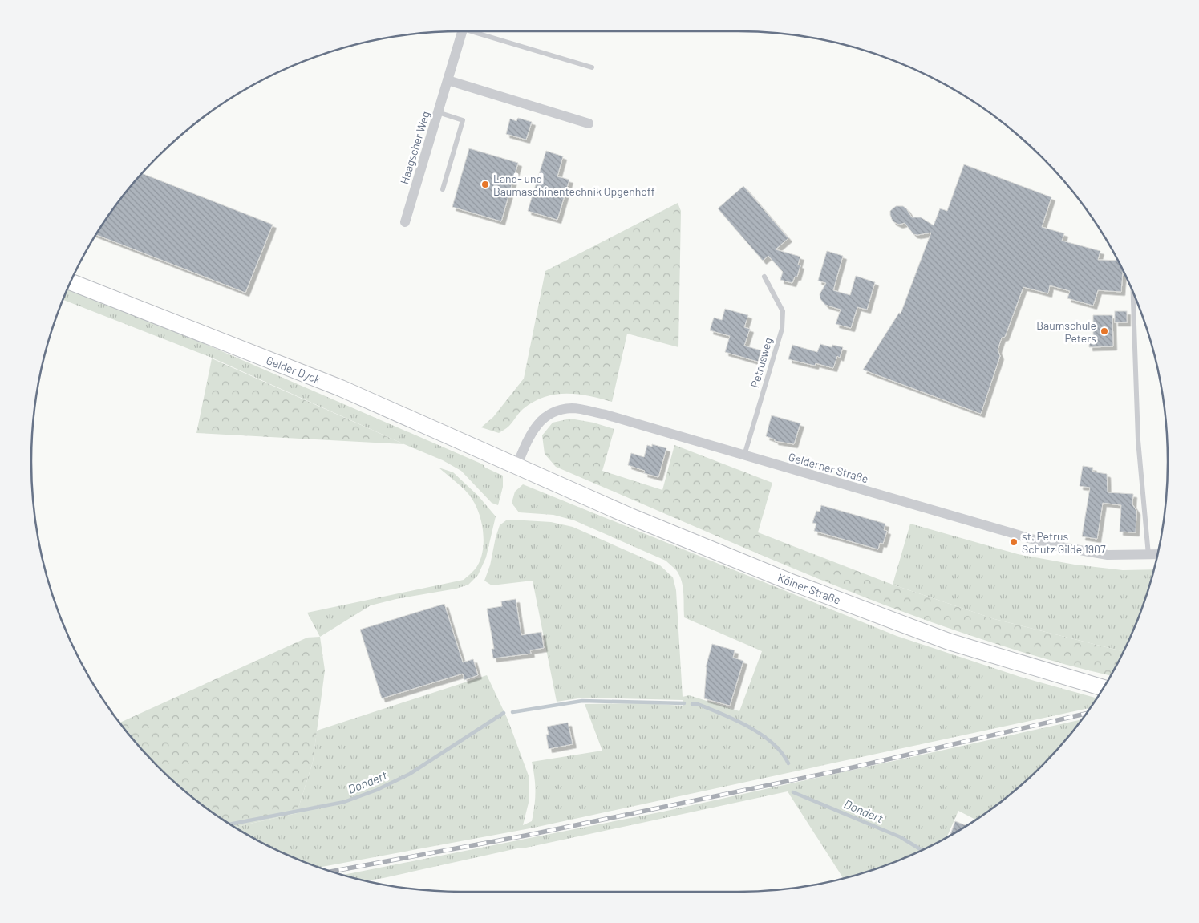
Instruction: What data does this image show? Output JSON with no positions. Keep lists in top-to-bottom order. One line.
{"streets":{"main road":["Gelder Dyck","Kölner Straße"],"street":["Haagscher Weg","Gelderner Straße"],"lane":["Petrusweg"]},"crossings":[["Petrusweg","Gelderner Straße"],["Gelder Dyck","Gelderner Straße"],["Gelder Dyck","Kölner Straße"],["Gelderner Straße","Kölner Straße"]],"water":["Dondert"],"places":["Land- und Baumaschinentechnik Opgenhoff","Baumschule Peters","st. Petrus Schutz Gilde 1907"]}
